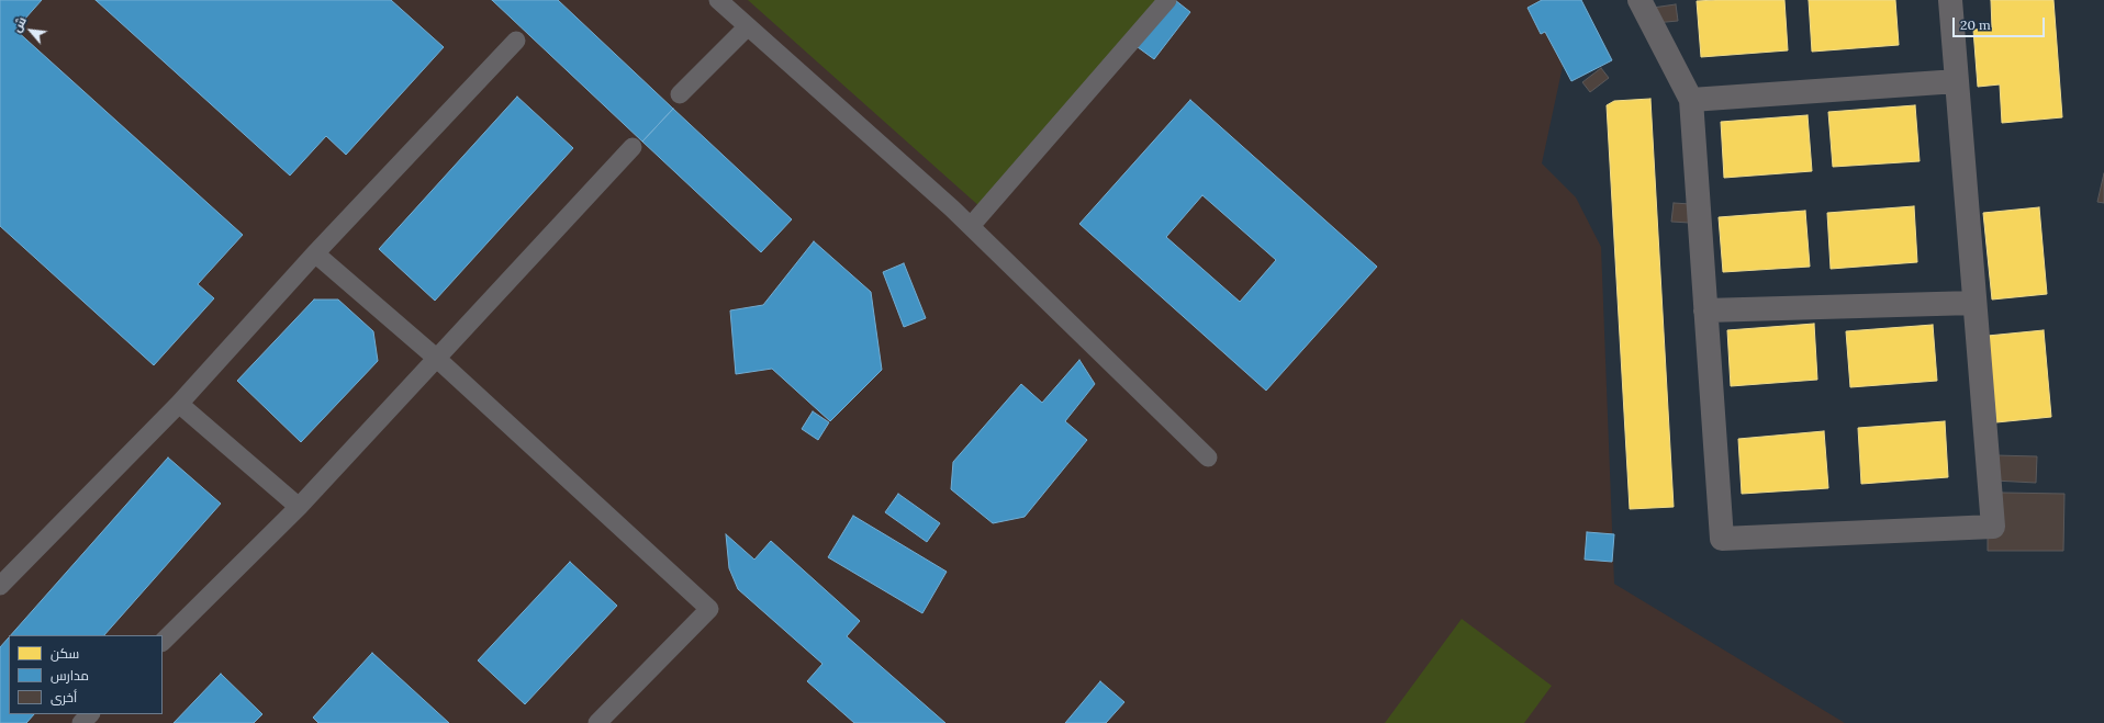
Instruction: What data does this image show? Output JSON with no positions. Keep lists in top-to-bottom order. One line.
{"legend":["سكن","مدارس","أخرى"],"scale_bar":"20 m","north":"top left"}
